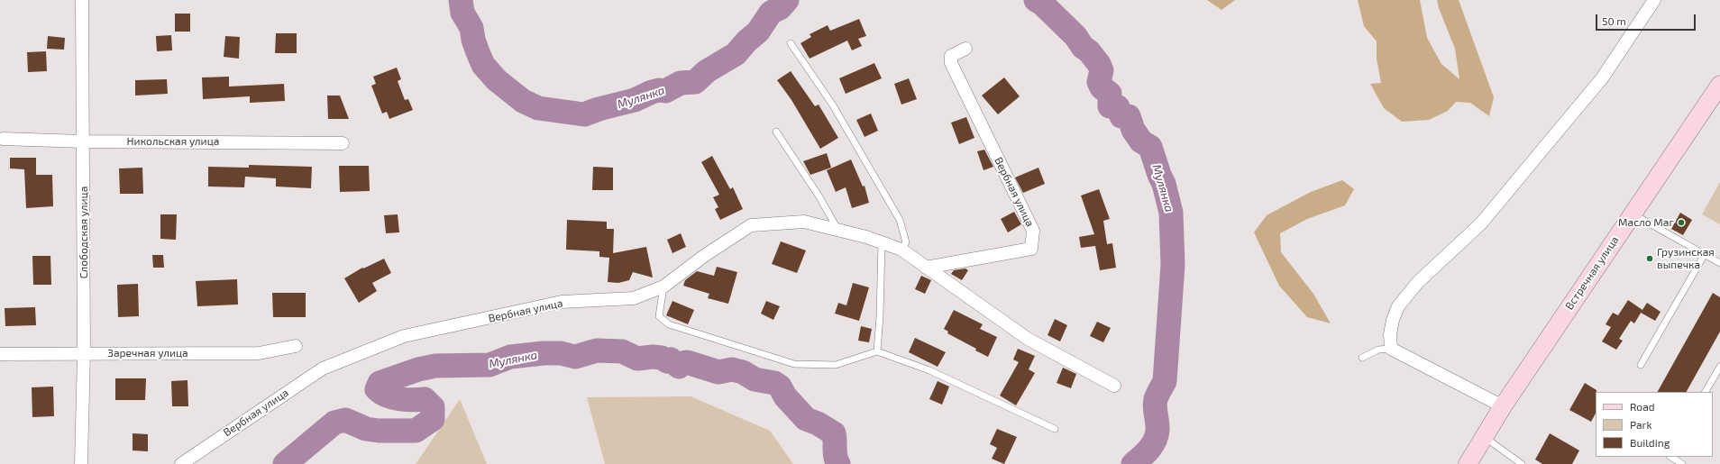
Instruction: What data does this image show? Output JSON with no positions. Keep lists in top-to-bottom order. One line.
{"streets":{"main road":["Встречная улица"],"street":["Никольская улица","Вербная улица","Слободская улица","Заречная улица"]},"crossings":[["Никольская улица","Слободская улица"],["Слободская улица","Заречная улица"]],"water":["Мулянка"],"places":["Масло Маг","Грузинская выпечка"],"legend":["Road","Park","Building"],"scale_bar":"50 m"}
